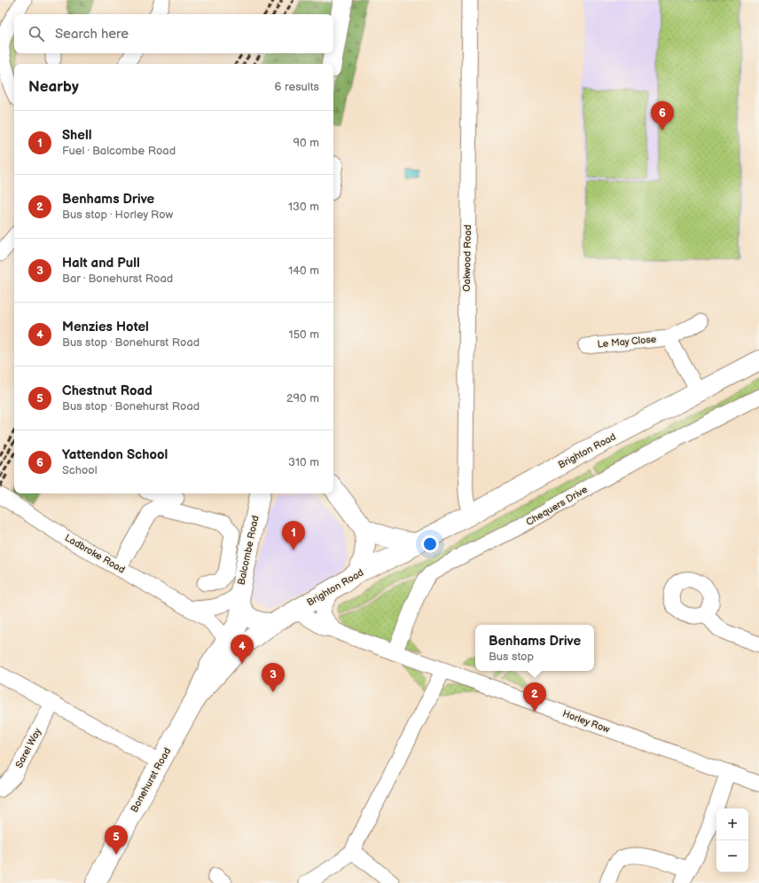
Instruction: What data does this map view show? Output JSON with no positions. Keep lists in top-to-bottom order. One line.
{"streets":{"main road":["Brighton Road","Balcombe Road","Bonehurst Road"],"street":["Oakwood Road","Le May Close","Chequers Drive","Ladbroke Road","Horley Row","Sarel Way"]},"crossings":[["Oakwood Road","Brighton Road"],["Le May Close","Brighton Road"],["Brighton Road","Horley Row"],["Brighton Road","Bonehurst Road"],["Chequers Drive","Horley Row"],["Balcombe Road","Bonehurst Road"],["Ladbroke Road","Bonehurst Road"],["Horley Row","Bonehurst Road"]],"page":{"search":"Search here","heading":["Nearby","6 results"],"pins":["6","1","4","3","2","5"],"list":[{"mark":"1","name":"Shell","note":"Fuel · Balcombe Road","value":"90 m"},{"mark":"2","name":"Benhams Drive","note":"Bus stop · Horley Row","value":"130 m"},{"mark":"3","name":"Halt and Pull","note":"Bar · Bonehurst Road","value":"140 m"},{"mark":"4","name":"Menzies Hotel","note":"Bus stop · Bonehurst Road","value":"150 m"},{"mark":"5","name":"Chestnut Road","note":"Bus stop · Bonehurst Road","value":"290 m"},{"mark":"6","name":"Yattendon School","note":"School","value":"310 m"}],"popup":["Benhams Drive","Bus stop"],"map_buttons":["+","−"]}}
